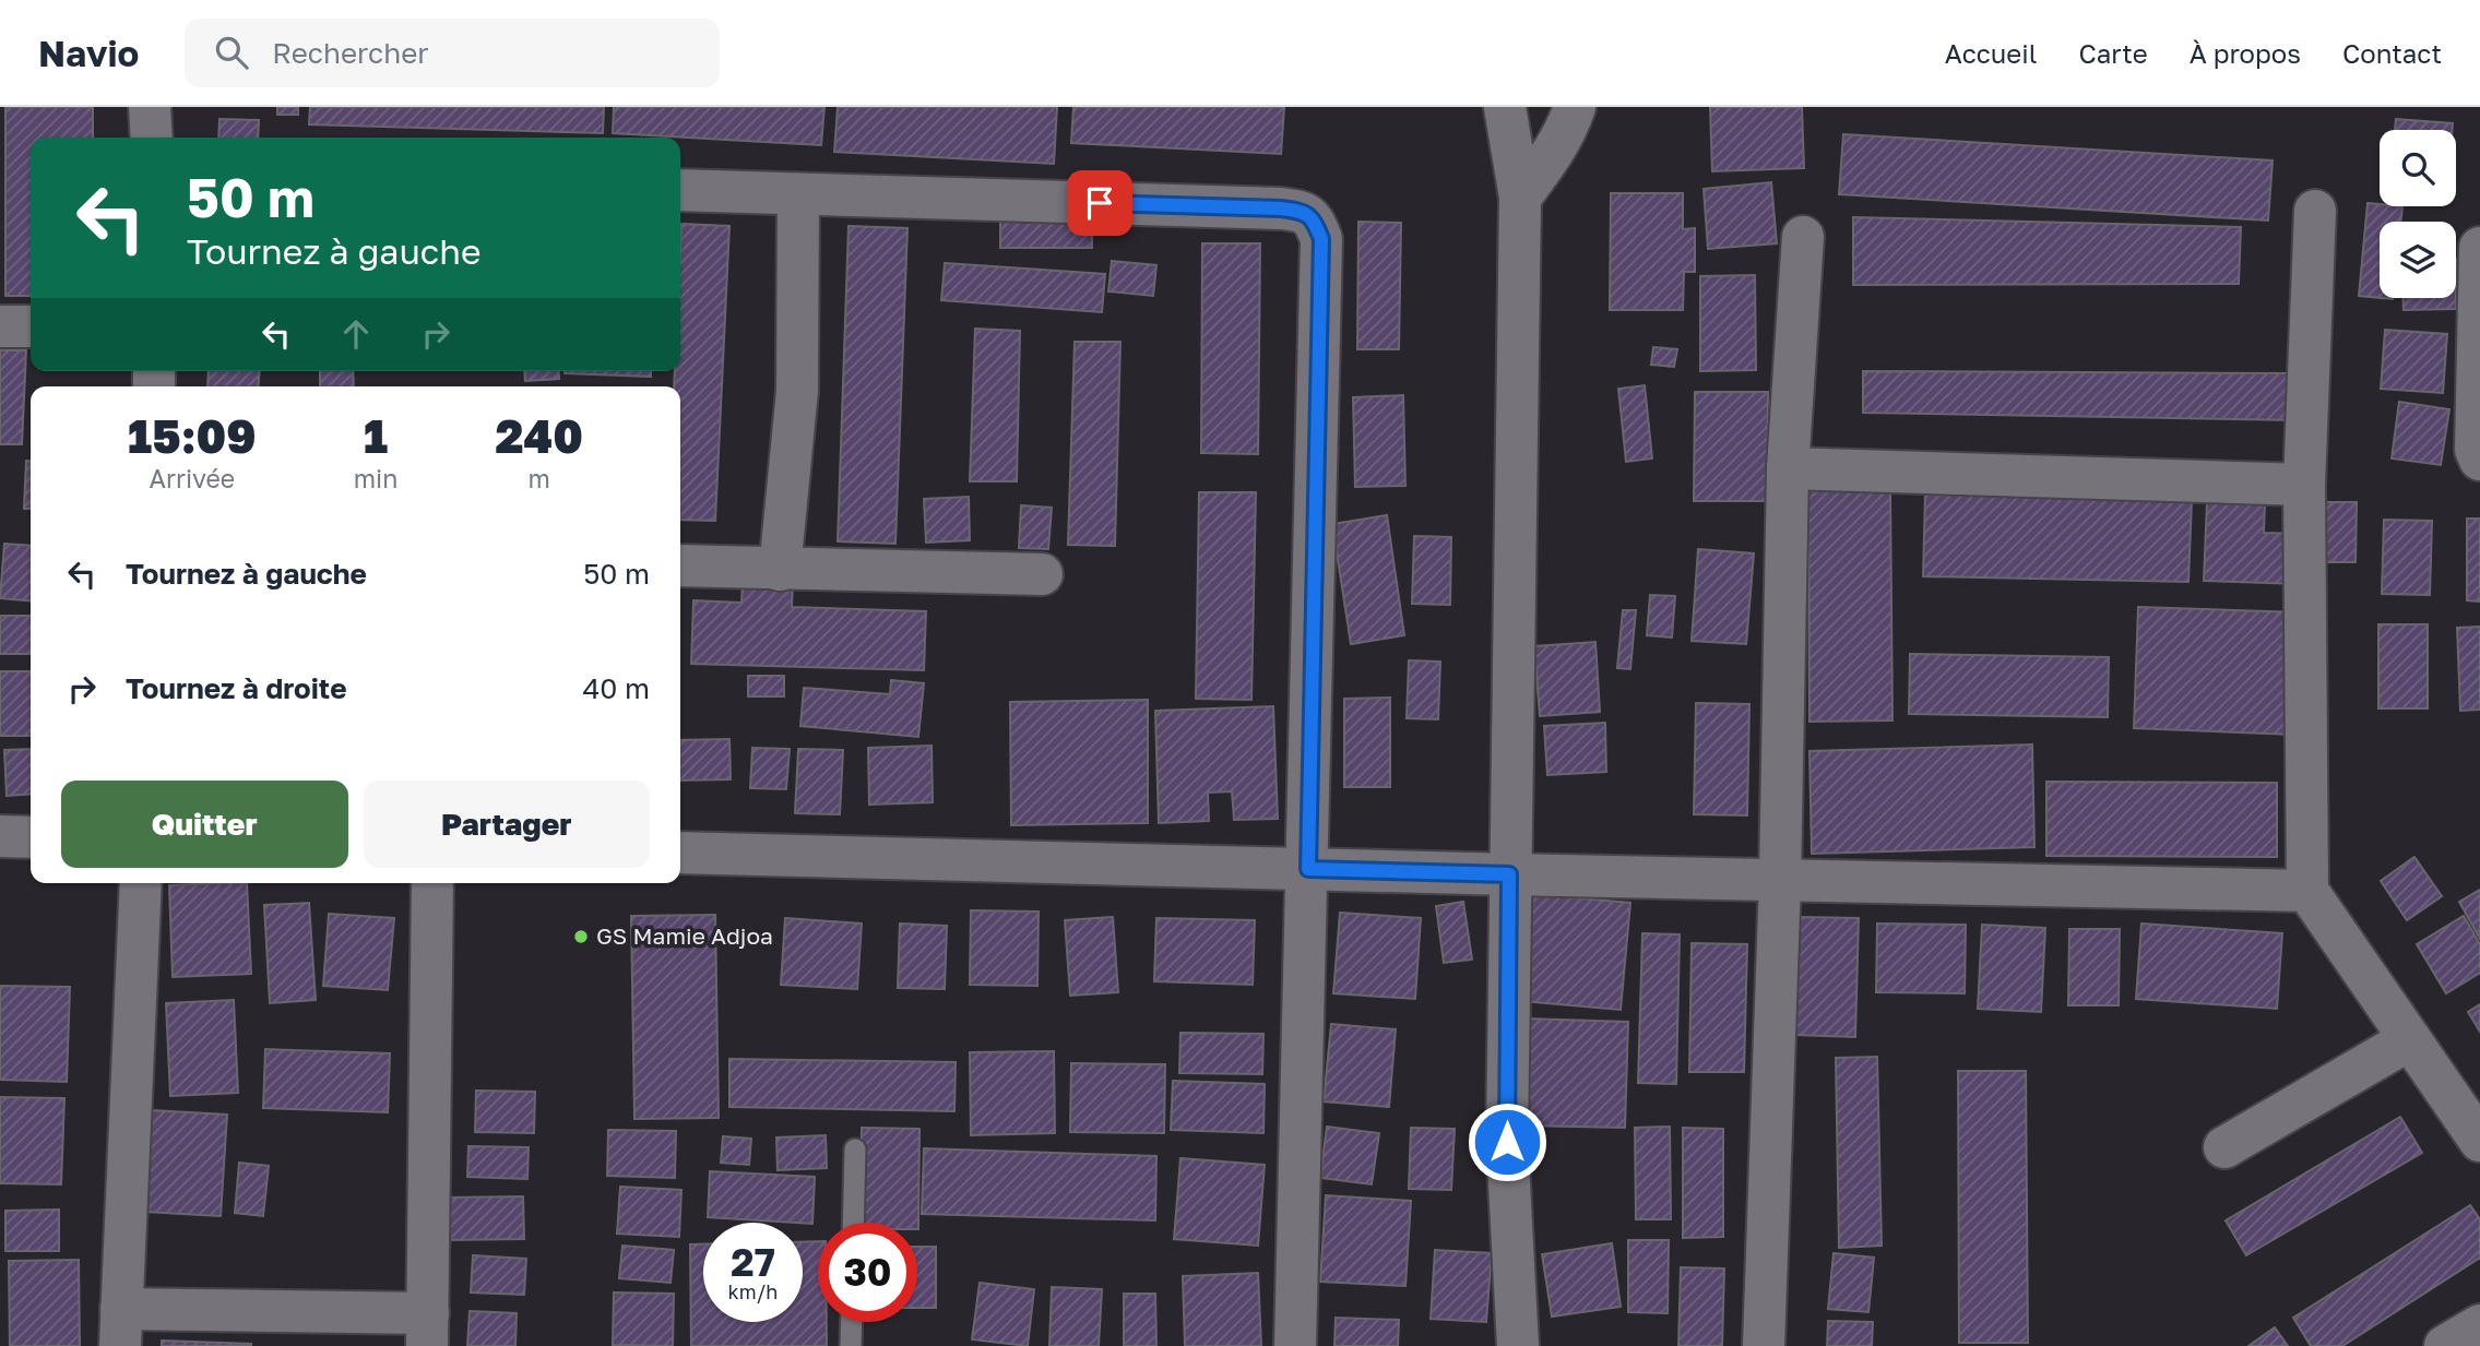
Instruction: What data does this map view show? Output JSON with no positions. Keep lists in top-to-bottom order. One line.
{"places":["GS Mamie Adjoa"],"page":{"header":"Navio","search":"Rechercher","nav":["Accueil","Carte","À propos","Contact"],"turn":["50 m","Tournez à gauche"],"eta":["15:09","Arrivée","1","min","240","m"],"list":[{"name":"Tournez à gauche","value":"50 m"},{"name":"Tournez à droite","value":"40 m"}],"buttons":["Quitter","Partager"],"speed":"27 km/h","limit":"30"}}
